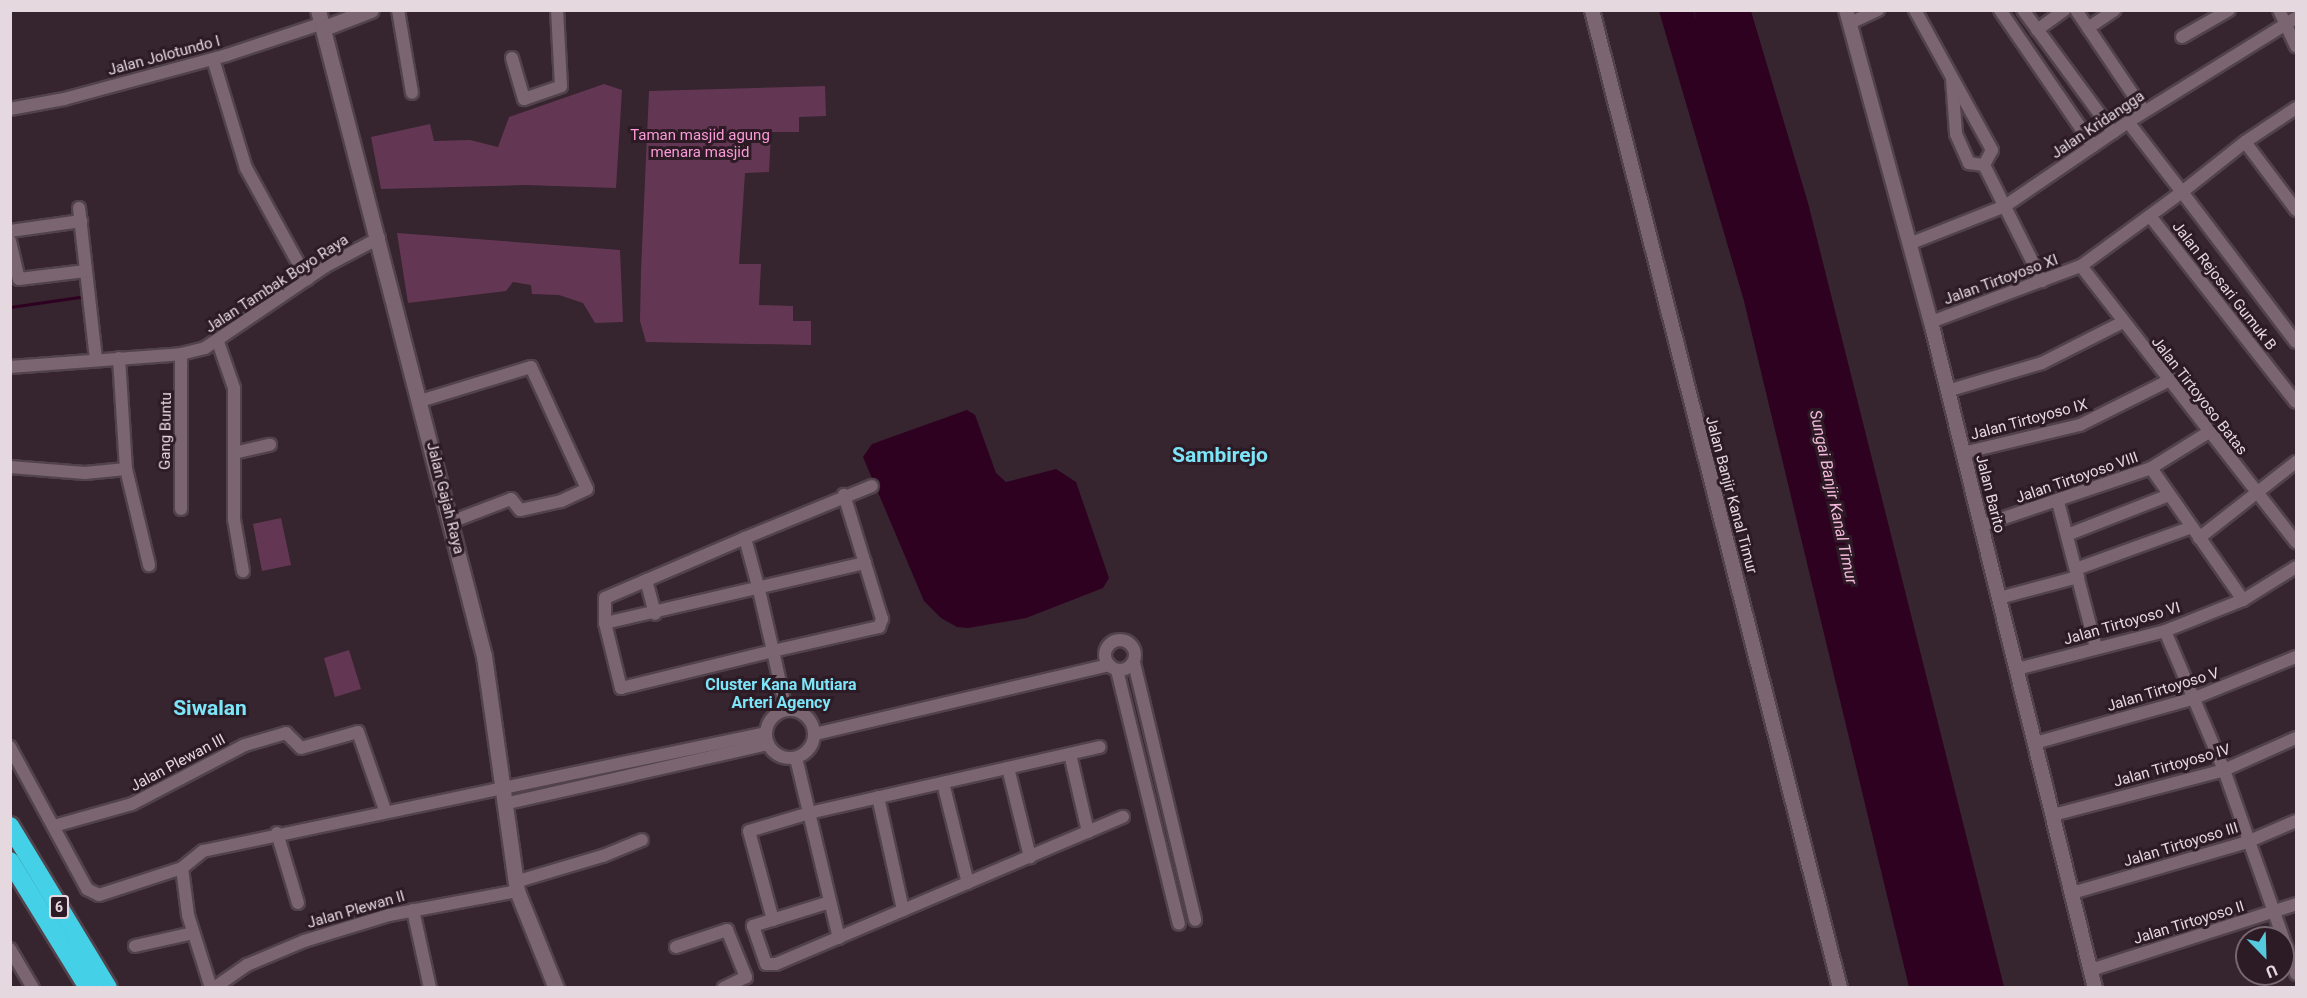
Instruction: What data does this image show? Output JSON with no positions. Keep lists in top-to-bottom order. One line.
{"streets":{"highway":["6"],"main road":["Jalan Gajah Raya"],"street":["Jalan Jolotundo I","Jalan Kridangga","Jalan Tirtoyoso XI","Jalan Tambak Boyo Raya","Jalan Rejosari Gumuk B","Jalan Tirtoyoso Batas","Jalan Tirtoyoso IX","Gang Buntu","Jalan Tirtoyoso VIII","Jalan Barito","Jalan Banjir Kanal Timur","Jalan Tirtoyoso VI","Jalan Tirtoyoso V","Jalan Plewan III","Jalan Tirtoyoso IV","Jalan Tirtoyoso III","Jalan Plewan II","Jalan Tirtoyoso II"]},"crossings":[["Jalan Jolotundo I","Jalan Gajah Raya"],["Jalan Kridangga","Jalan Barito"],["Jalan Tirtoyoso XI","Jalan Rejosari Gumuk B"],["Jalan Tirtoyoso XI","Jalan Tirtoyoso Batas"],["Jalan Tirtoyoso XI","Jalan Barito"],["Jalan Tambak Boyo Raya","Gang Buntu"],["Jalan Tambak Boyo Raya","Jalan Gajah Raya"],["Jalan Tirtoyoso Batas","Jalan Tirtoyoso IX"],["Jalan Tirtoyoso Batas","Jalan Tirtoyoso VIII"],["Jalan Tirtoyoso IX","Jalan Barito"],["Jalan Tirtoyoso VIII","Jalan Barito"],["Jalan Barito","Jalan Tirtoyoso VI"],["Jalan Barito","Jalan Tirtoyoso V"],["Jalan Barito","Jalan Tirtoyoso IV"],["Jalan Barito","Jalan Tirtoyoso III"],["Jalan Barito","Jalan Tirtoyoso II"],["Jalan Gajah Raya","Jalan Plewan II"]],"districts":["Sambirejo","Cluster Kana Mutiara Arteri Agency","Siwalan"],"water":["Sungai Banjir Kanal Timur"],"parks":["Taman masjid agung menara masjid"],"north":"bottom right"}
